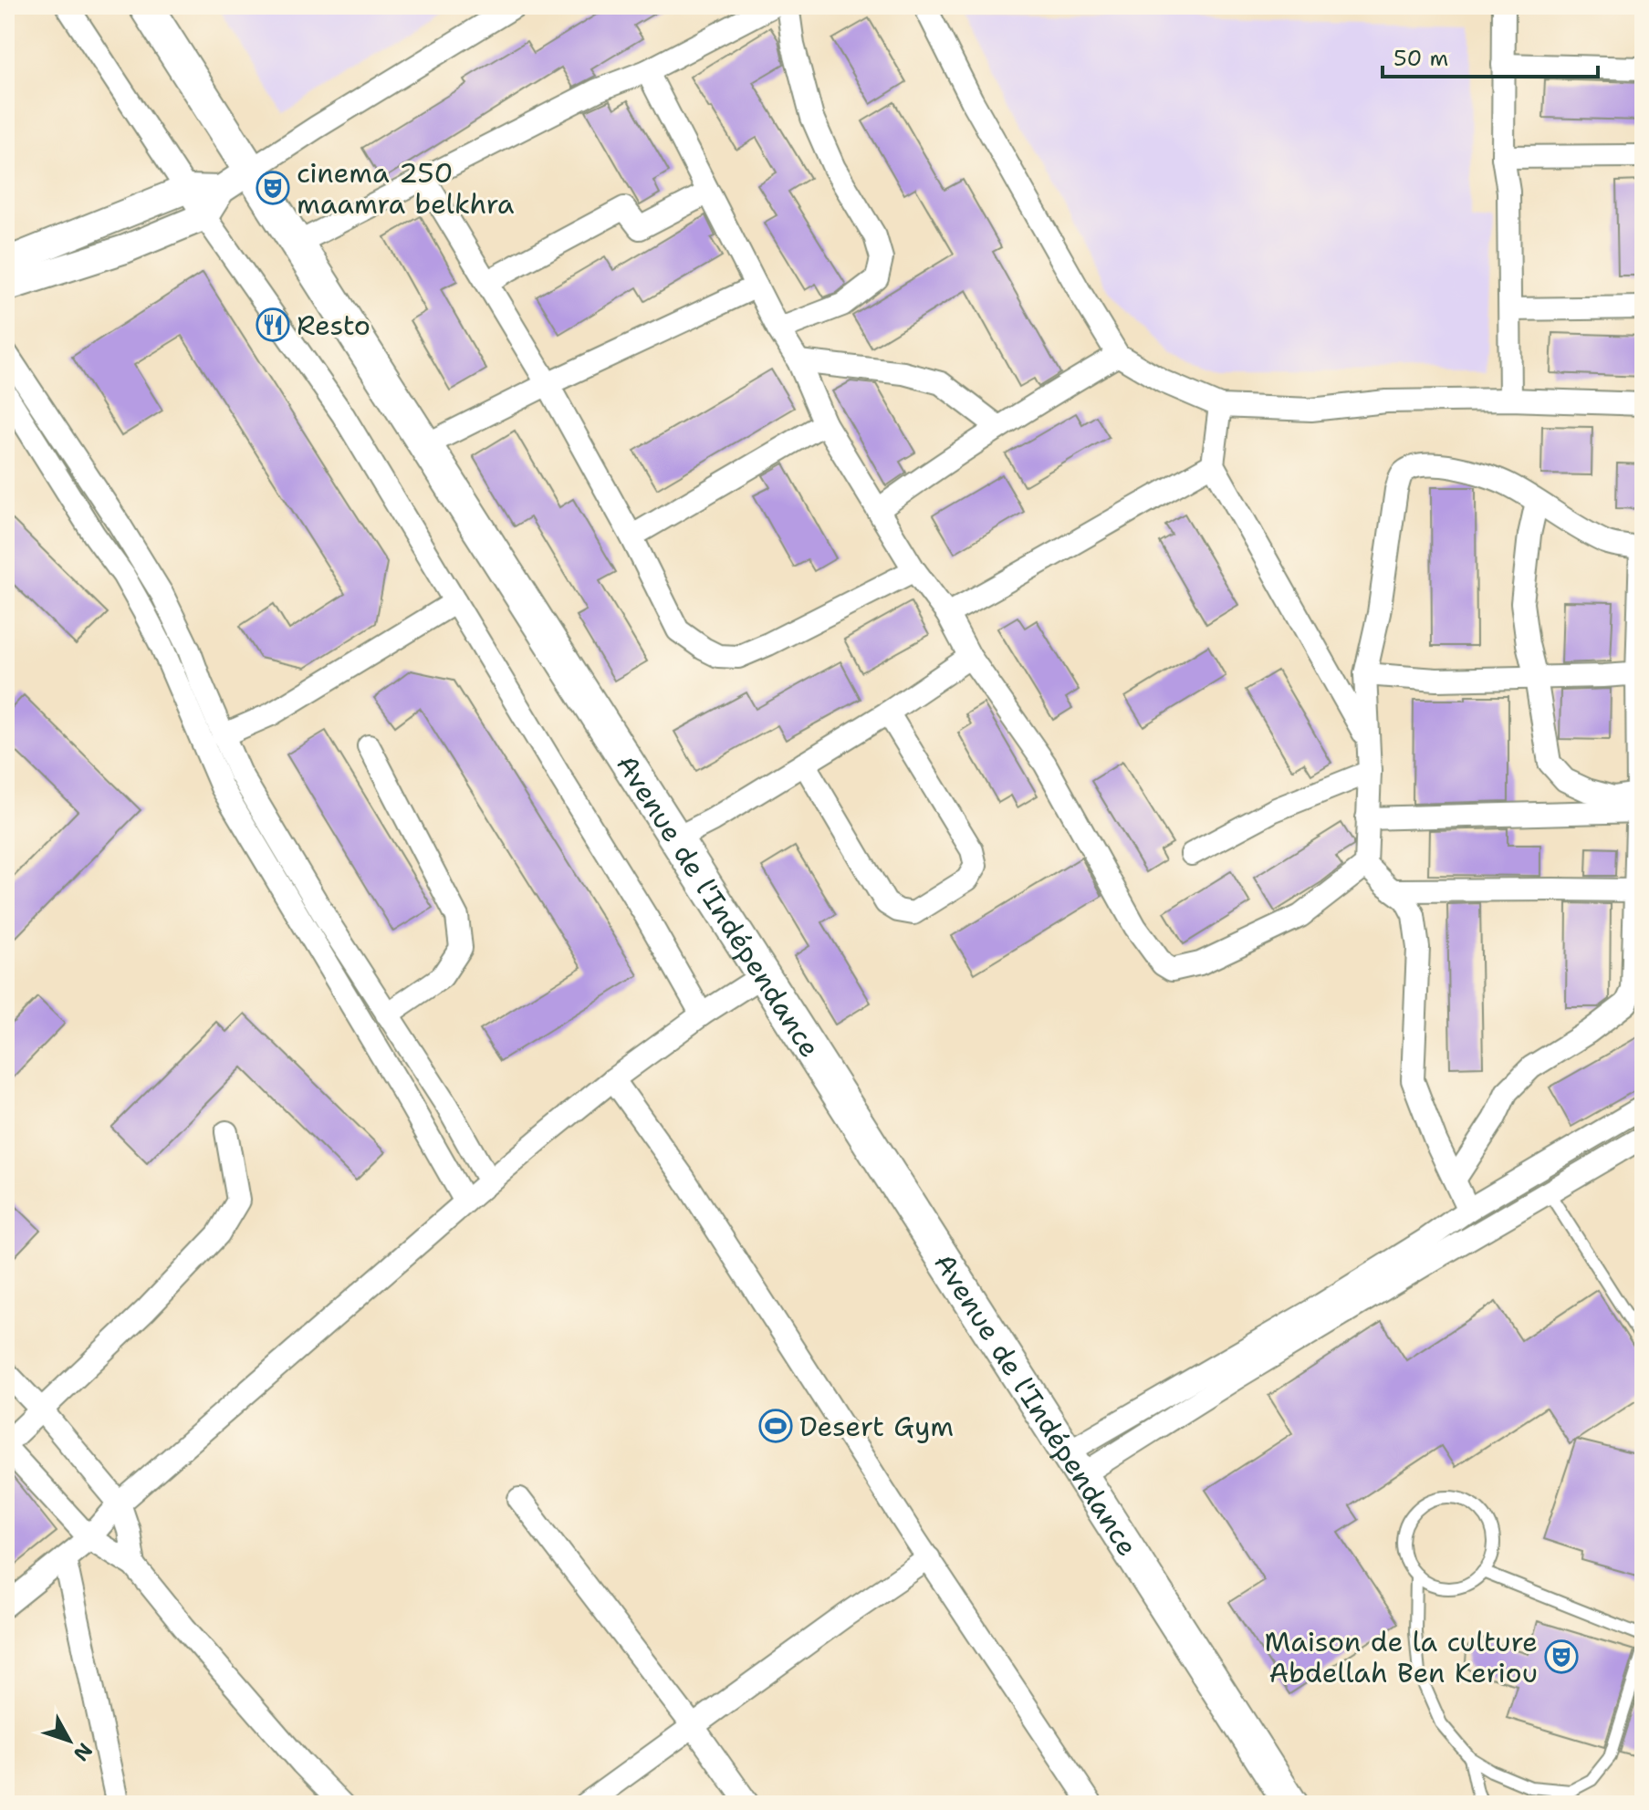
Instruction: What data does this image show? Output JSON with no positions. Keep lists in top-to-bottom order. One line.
{"streets":{"main road":["Avenue de l'Indépendance"]},"places":{"theatre":["cinema 250 maamra belkhra","Maison de la culture Abdellah Ben Keriou"],"restaurant":["Resto"],"sports":["Desert Gym"]},"scale_bar":"50 m","north":"bottom right"}
